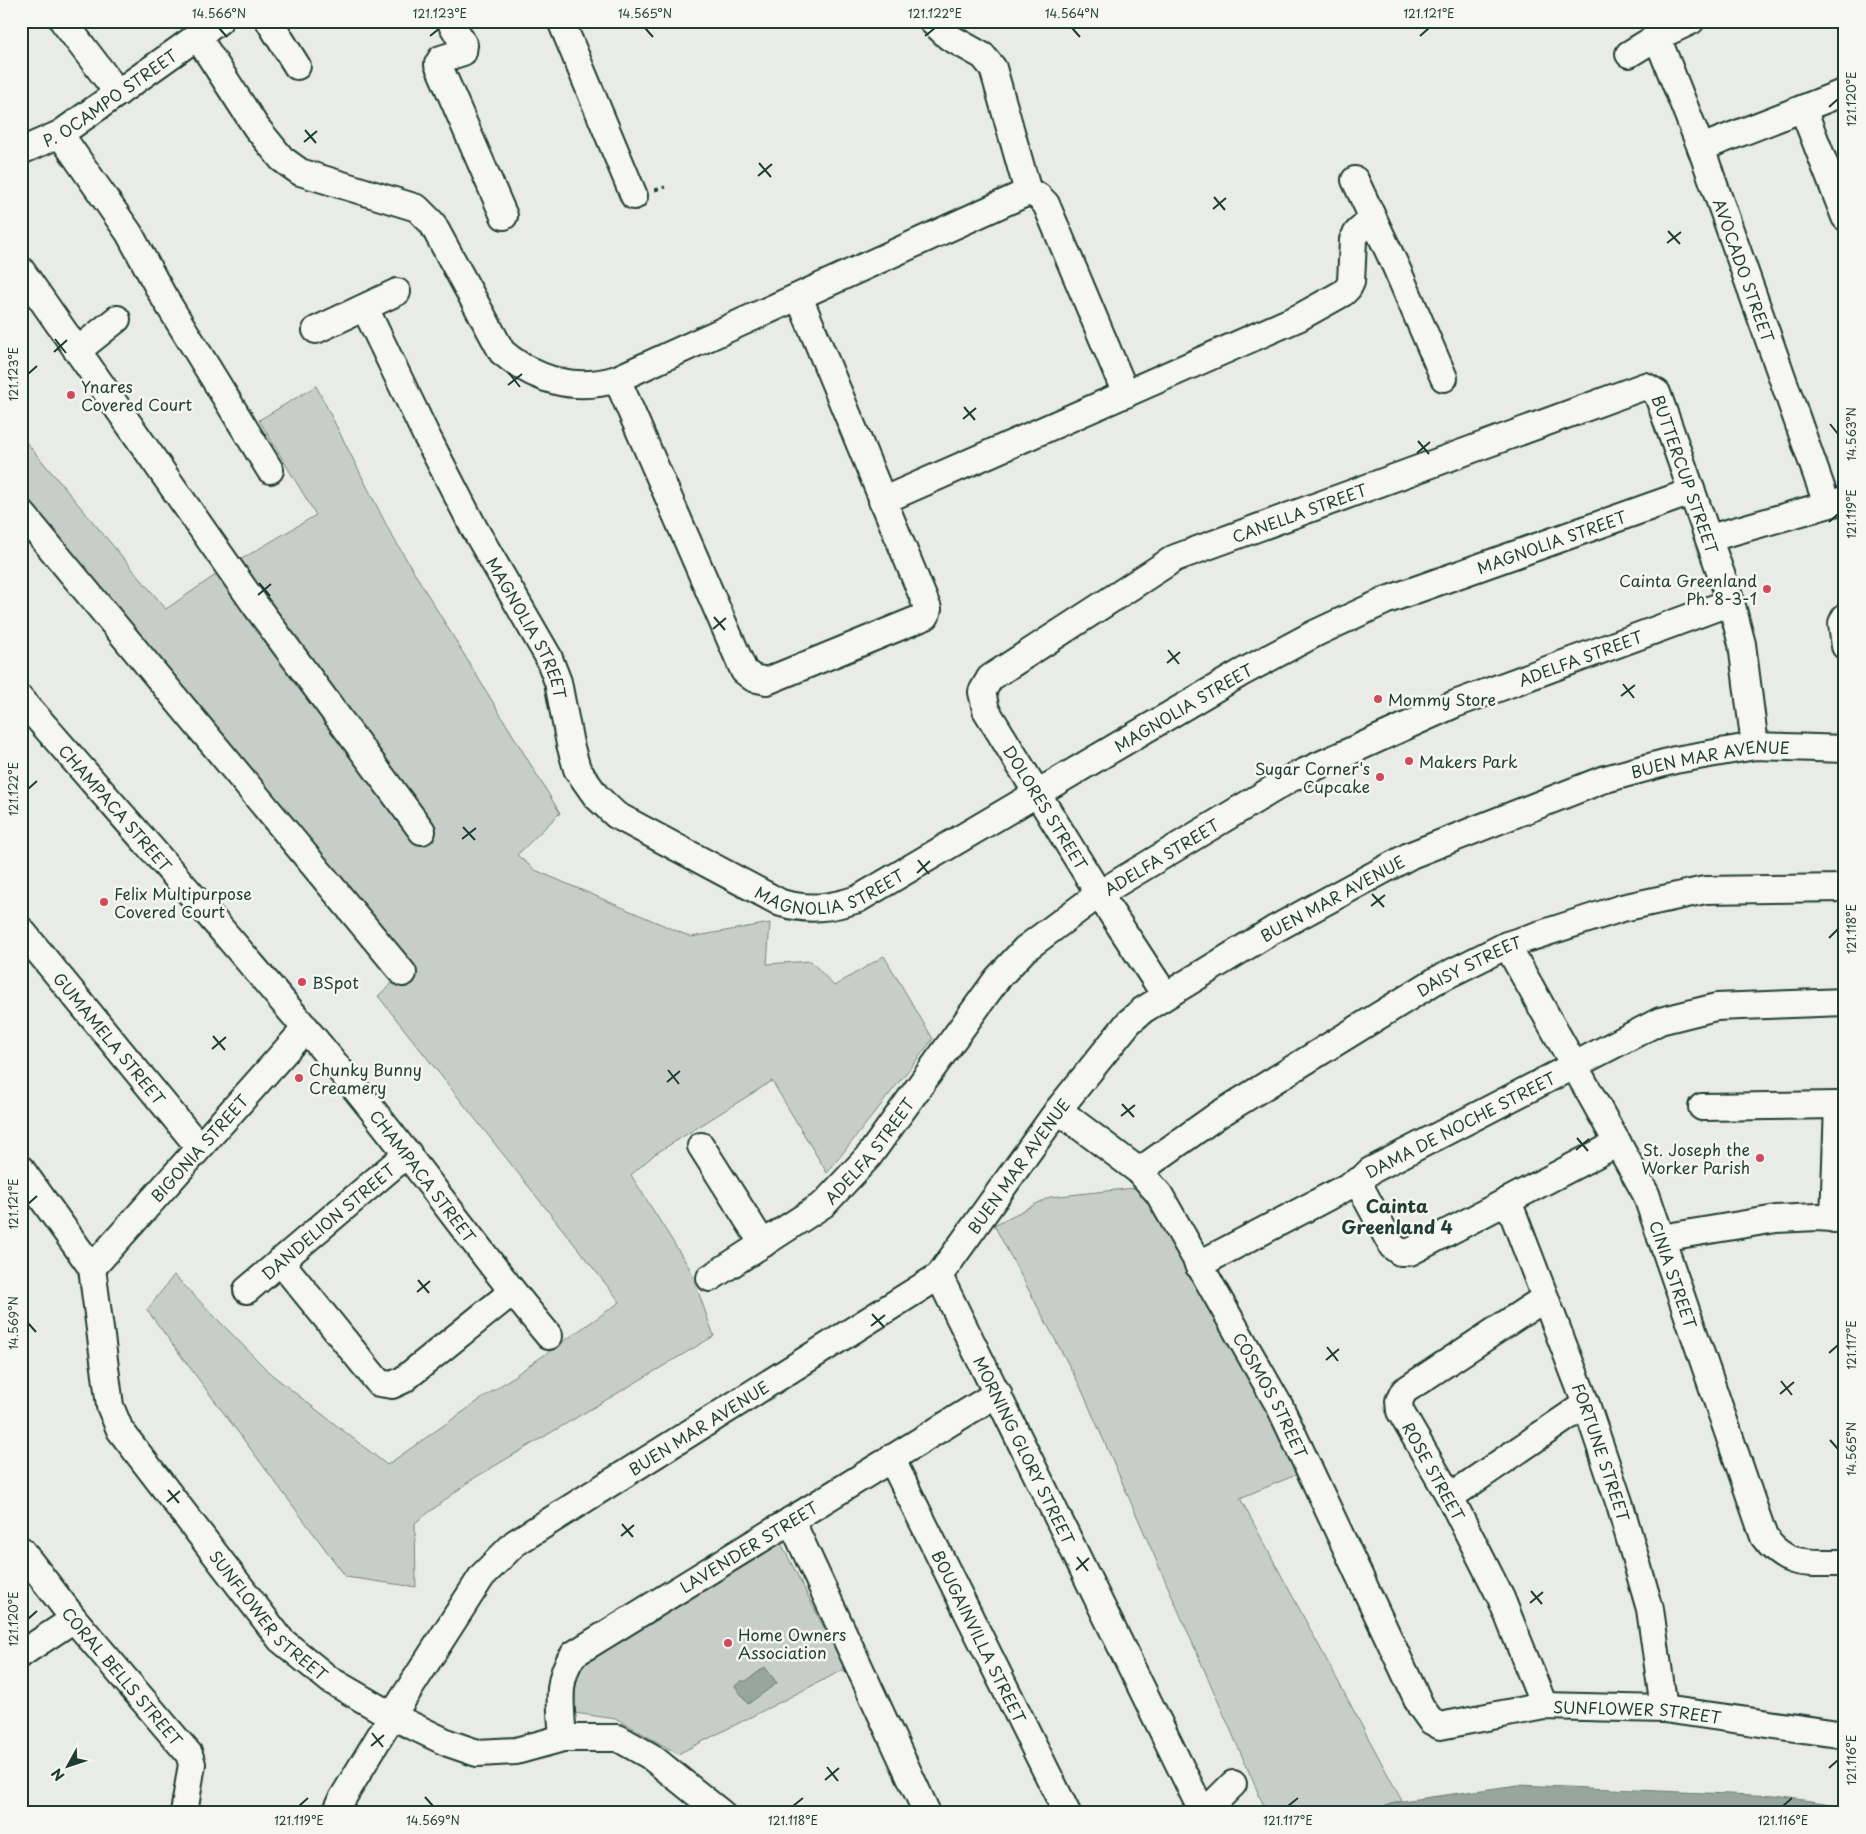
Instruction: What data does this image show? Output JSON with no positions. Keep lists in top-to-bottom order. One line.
{"streets":{"street":["P. OCAMPO STREET","AVOCADO STREET","BUTTERCUP STREET","CANELLA STREET","MAGNOLIA STREET","ADELFA STREET","BUEN MAR AVENUE","DOLORES STREET","CHAMPACA STREET","DAISY STREET","GUMAMELA STREET","DAMA DE NOCHE STREET","BIGONIA STREET","DANDELION STREET","CINIA STREET","COSMOS STREET","MORNING GLORY STREET","FORTUNE STREET","ROSE STREET","LAVENDER STREET","SUNFLOWER STREET","BOUGAINVILLA STREET","CORAL BELLS STREET"]},"crossings":[["BUTTERCUP STREET","CANELLA STREET"],["BUTTERCUP STREET","MAGNOLIA STREET"],["BUTTERCUP STREET","ADELFA STREET"],["BUTTERCUP STREET","BUEN MAR AVENUE"],["CANELLA STREET","DOLORES STREET"],["MAGNOLIA STREET","DOLORES STREET"],["ADELFA STREET","DOLORES STREET"],["BUEN MAR AVENUE","DOLORES STREET"],["BUEN MAR AVENUE","COSMOS STREET"],["BUEN MAR AVENUE","MORNING GLORY STREET"],["BUEN MAR AVENUE","SUNFLOWER STREET"],["CHAMPACA STREET","BIGONIA STREET"],["CHAMPACA STREET","DANDELION STREET"],["DAISY STREET","CINIA STREET"],["DAISY STREET","COSMOS STREET"],["GUMAMELA STREET","BIGONIA STREET"],["DAMA DE NOCHE STREET","CINIA STREET"],["DAMA DE NOCHE STREET","FORTUNE STREET"],["BIGONIA STREET","SUNFLOWER STREET"],["COSMOS STREET","SUNFLOWER STREET"],["MORNING GLORY STREET","LAVENDER STREET"],["FORTUNE STREET","ROSE STREET"],["FORTUNE STREET","SUNFLOWER STREET"],["ROSE STREET","SUNFLOWER STREET"],["LAVENDER STREET","SUNFLOWER STREET"],["LAVENDER STREET","BOUGAINVILLA STREET"]],"districts":["Cainta Greenland 4"],"places":["Ynares Covered Court","Cainta Greenland Ph. 8-3-1","Mommy Store","Makers Park","Sugar Corner's Cupcake","Felix Multipurpose Covered Court","BSpot","Chunky Bunny Creamery","St. Joseph the Worker Parish","Home Owners Association"],"north":"bottom left","coordinates":["14.566°N","121.123°E","14.565°N","121.122°E","14.564°N","121.121°E","121.120°E","14.563°N","121.119°E","121.118°E","14.569°N","121.117°E","121.116°E"]}
